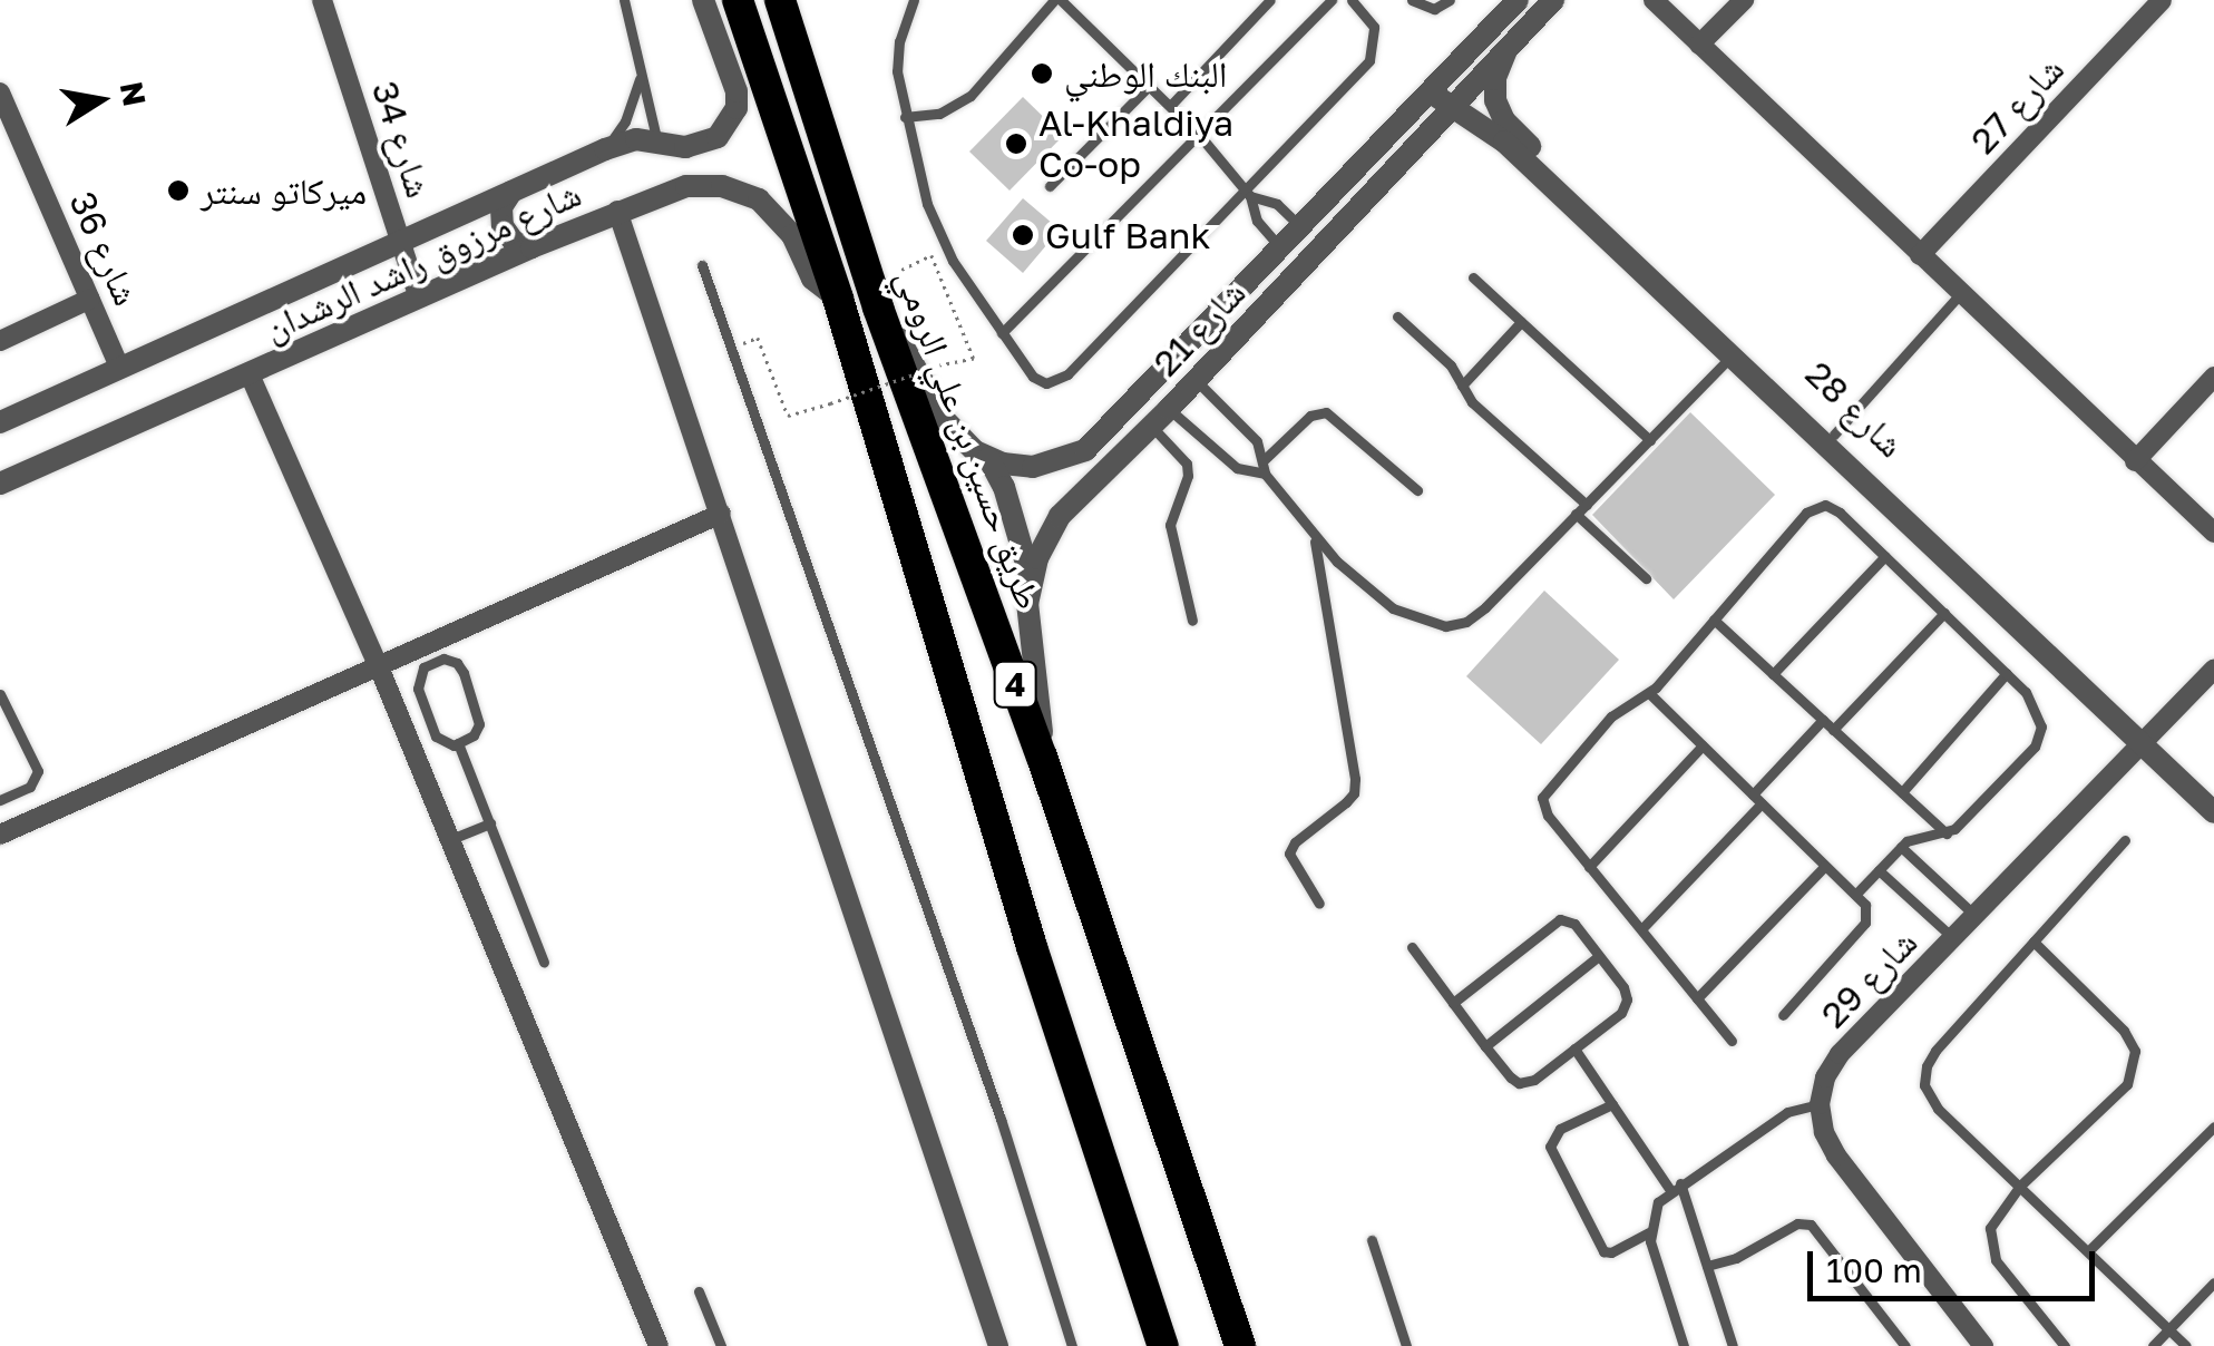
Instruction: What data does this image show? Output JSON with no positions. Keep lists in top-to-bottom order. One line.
{"streets":{"highway":["طريق حسين بن علي الرومي","4"],"street":["شارع 27","شارع 34","شارع 36","شارع مرزوق راشد الرشدان","شارع 21","شارع 28","شارع 29"]},"crossings":[["شارع 34","شارع مرزوق راشد الرشدان"],["شارع 36","شارع مرزوق راشد الرشدان"],["شارع مرزوق راشد الرشدان","طريق حسين بن علي الرومي"],["شارع 21","شارع 28"],["شارع 21","طريق حسين بن علي الرومي"],["شارع 28","شارع 29"]],"places":["البنك الوطني","Al-Khaldiya Co-op","ميركاتو سنتر","Gulf Bank"],"scale_bar":"100 m","north":"right"}
